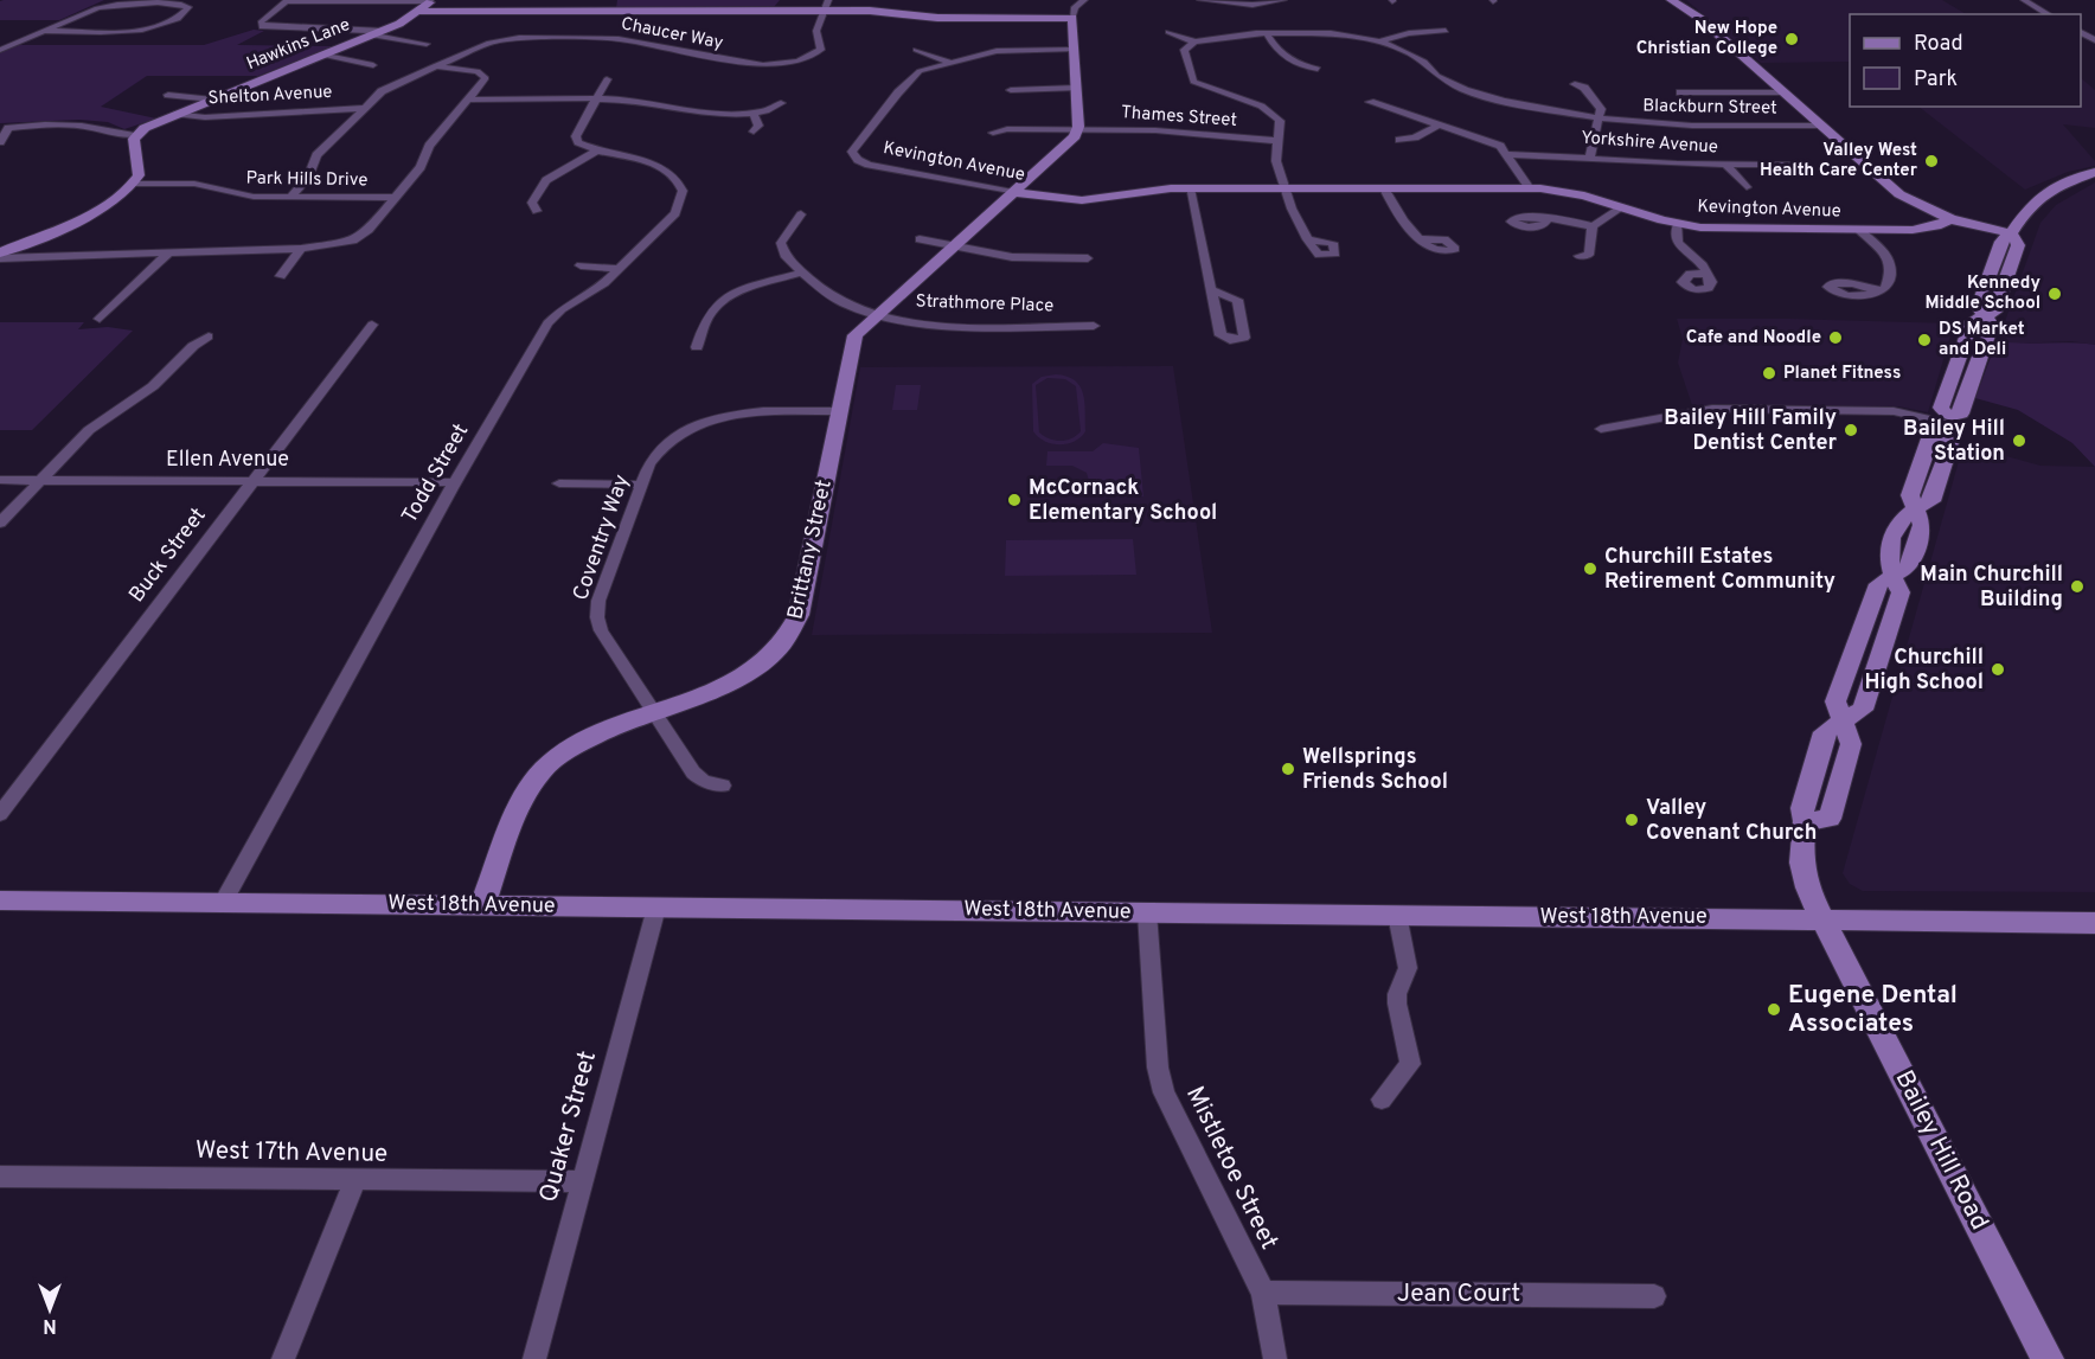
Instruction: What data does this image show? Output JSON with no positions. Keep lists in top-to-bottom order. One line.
{"streets":{"street":["Chaucer Way","Hawkins Lane","Shelton Avenue","Blackburn Street","Thames Street","Yorkshire Avenue","Kevington Avenue","Park Hills Drive","Strathmore Place","Ellen Avenue","Todd Street","Coventry Way","Brittany Street","Buck Street","West 18th Avenue","Quaker Street","Bailey Hill Road","West 17th Avenue","Mistletoe Street","Jean Court"]},"crossings":[["Chaucer Way","Shelton Avenue"],["Chaucer Way","Park Hills Drive"],["Hawkins Lane","Shelton Avenue"],["Thames Street","Brittany Street"],["Kevington Avenue","Brittany Street"],["Strathmore Place","Brittany Street"],["Ellen Avenue","Todd Street"],["Ellen Avenue","Buck Street"],["Todd Street","West 18th Avenue"],["Coventry Way","Brittany Street"],["Brittany Street","West 18th Avenue"],["West 18th Avenue","Quaker Street"],["West 18th Avenue","Bailey Hill Road"],["West 18th Avenue","Mistletoe Street"],["Quaker Street","West 17th Avenue"],["Mistletoe Street","Jean Court"]],"places":["New Hope Christian College","Valley West Health Care Center","Kennedy Middle School","Cafe and Noodle","DS Market and Deli","Planet Fitness","Bailey Hill Family Dentist Center","Bailey Hill Station","McCornack Elementary School","Churchill Estates Retirement Community","Main Churchill Building","Churchill High School","Wellsprings Friends School","Valley Covenant Church","Eugene Dental Associates"],"legend":["Road","Park"],"north":"bottom"}
